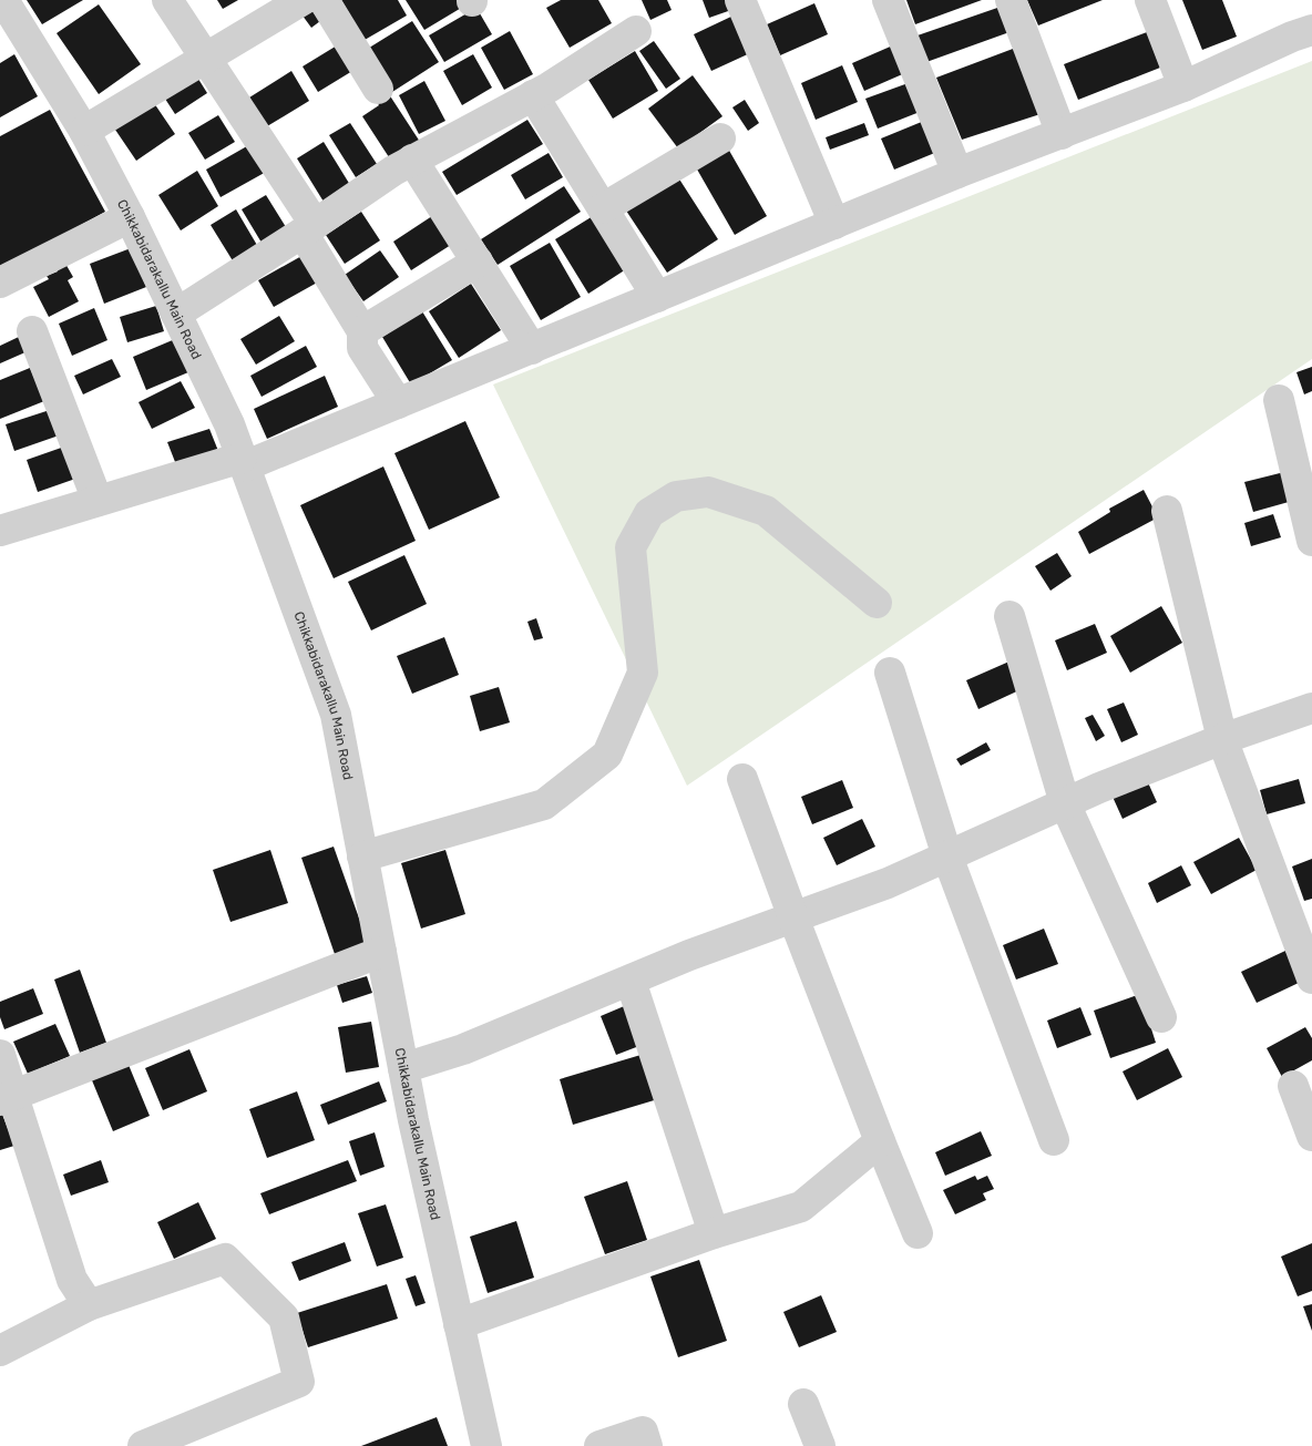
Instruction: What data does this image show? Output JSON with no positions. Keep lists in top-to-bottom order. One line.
{"streets":{"street":["Chikkabidarakallu Main Road"]}}
